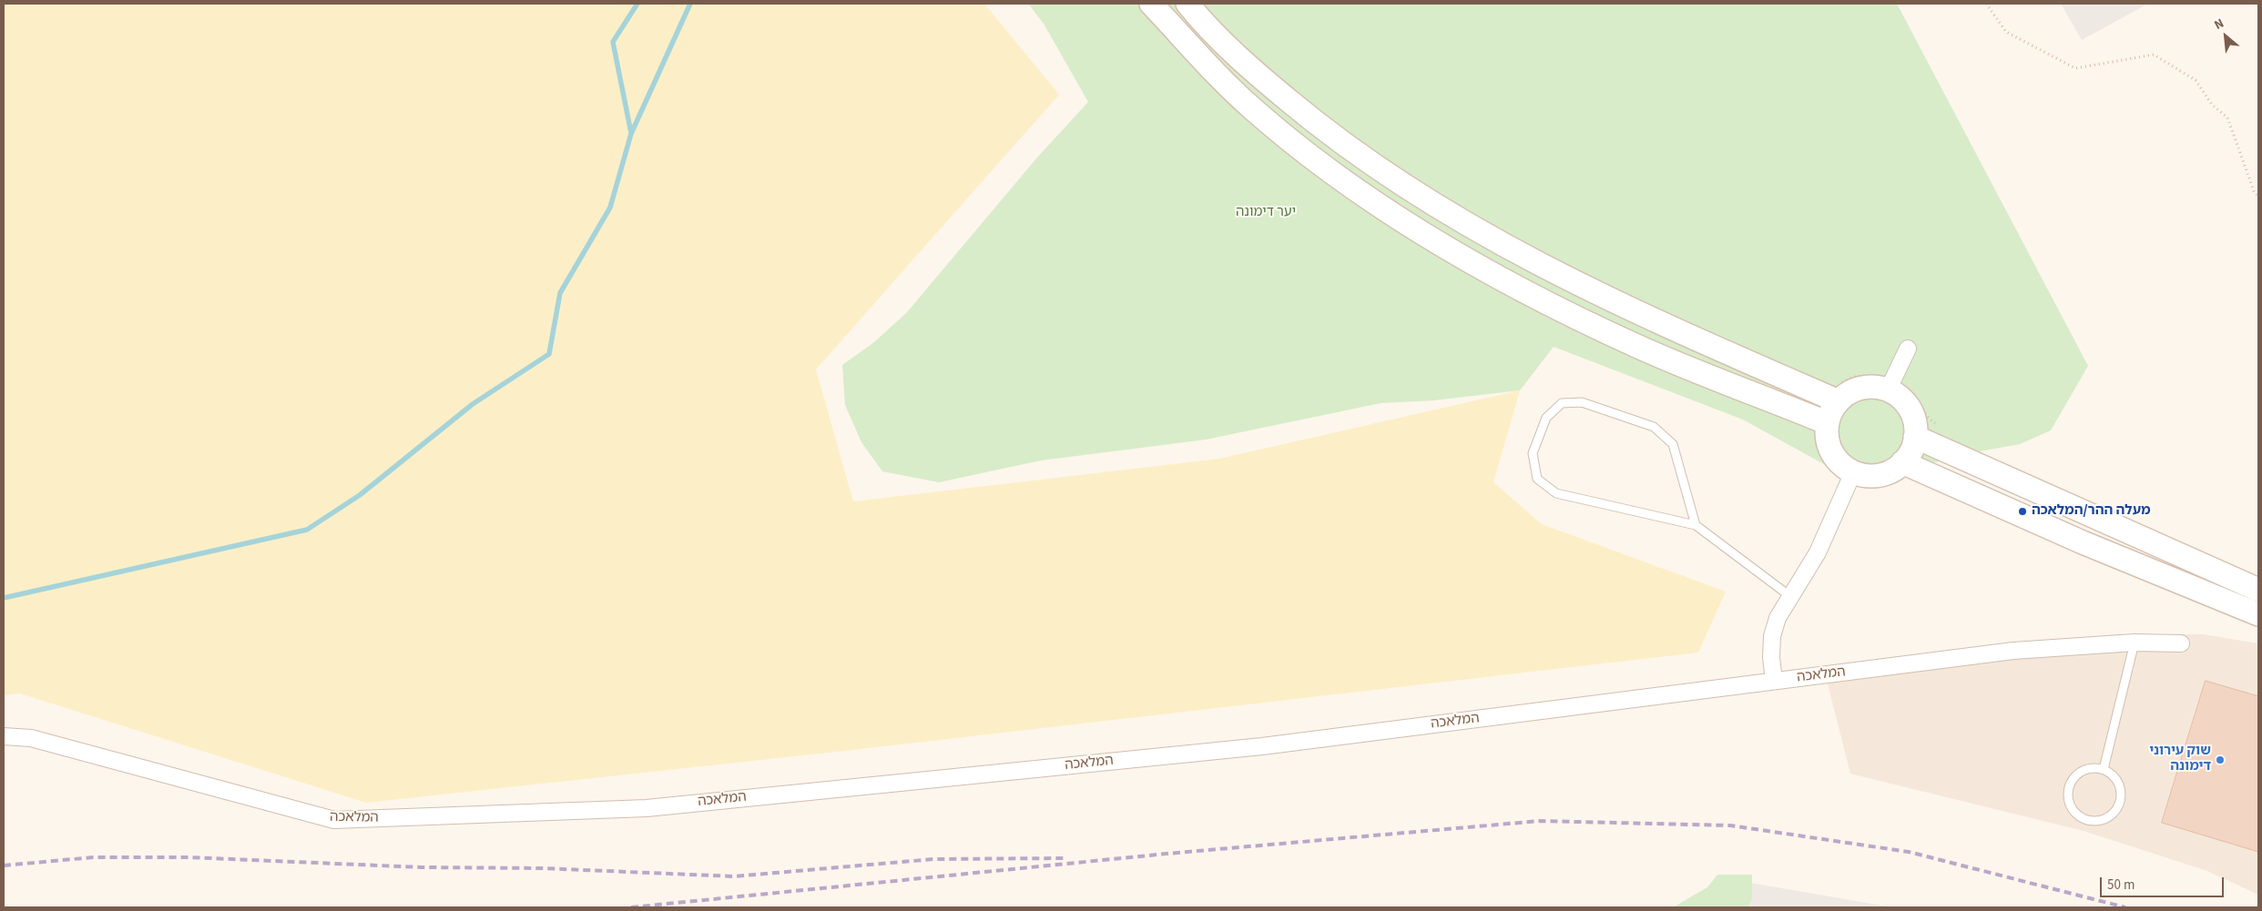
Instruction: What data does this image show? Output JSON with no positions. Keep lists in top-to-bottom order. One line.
{"streets":{"street":["המלאכה"]},"parks":["יער דימונה"],"places":["מעלה ההר/המלאכה","שוק עירוני דימונה"],"scale_bar":"50 m","north":"top left"}
